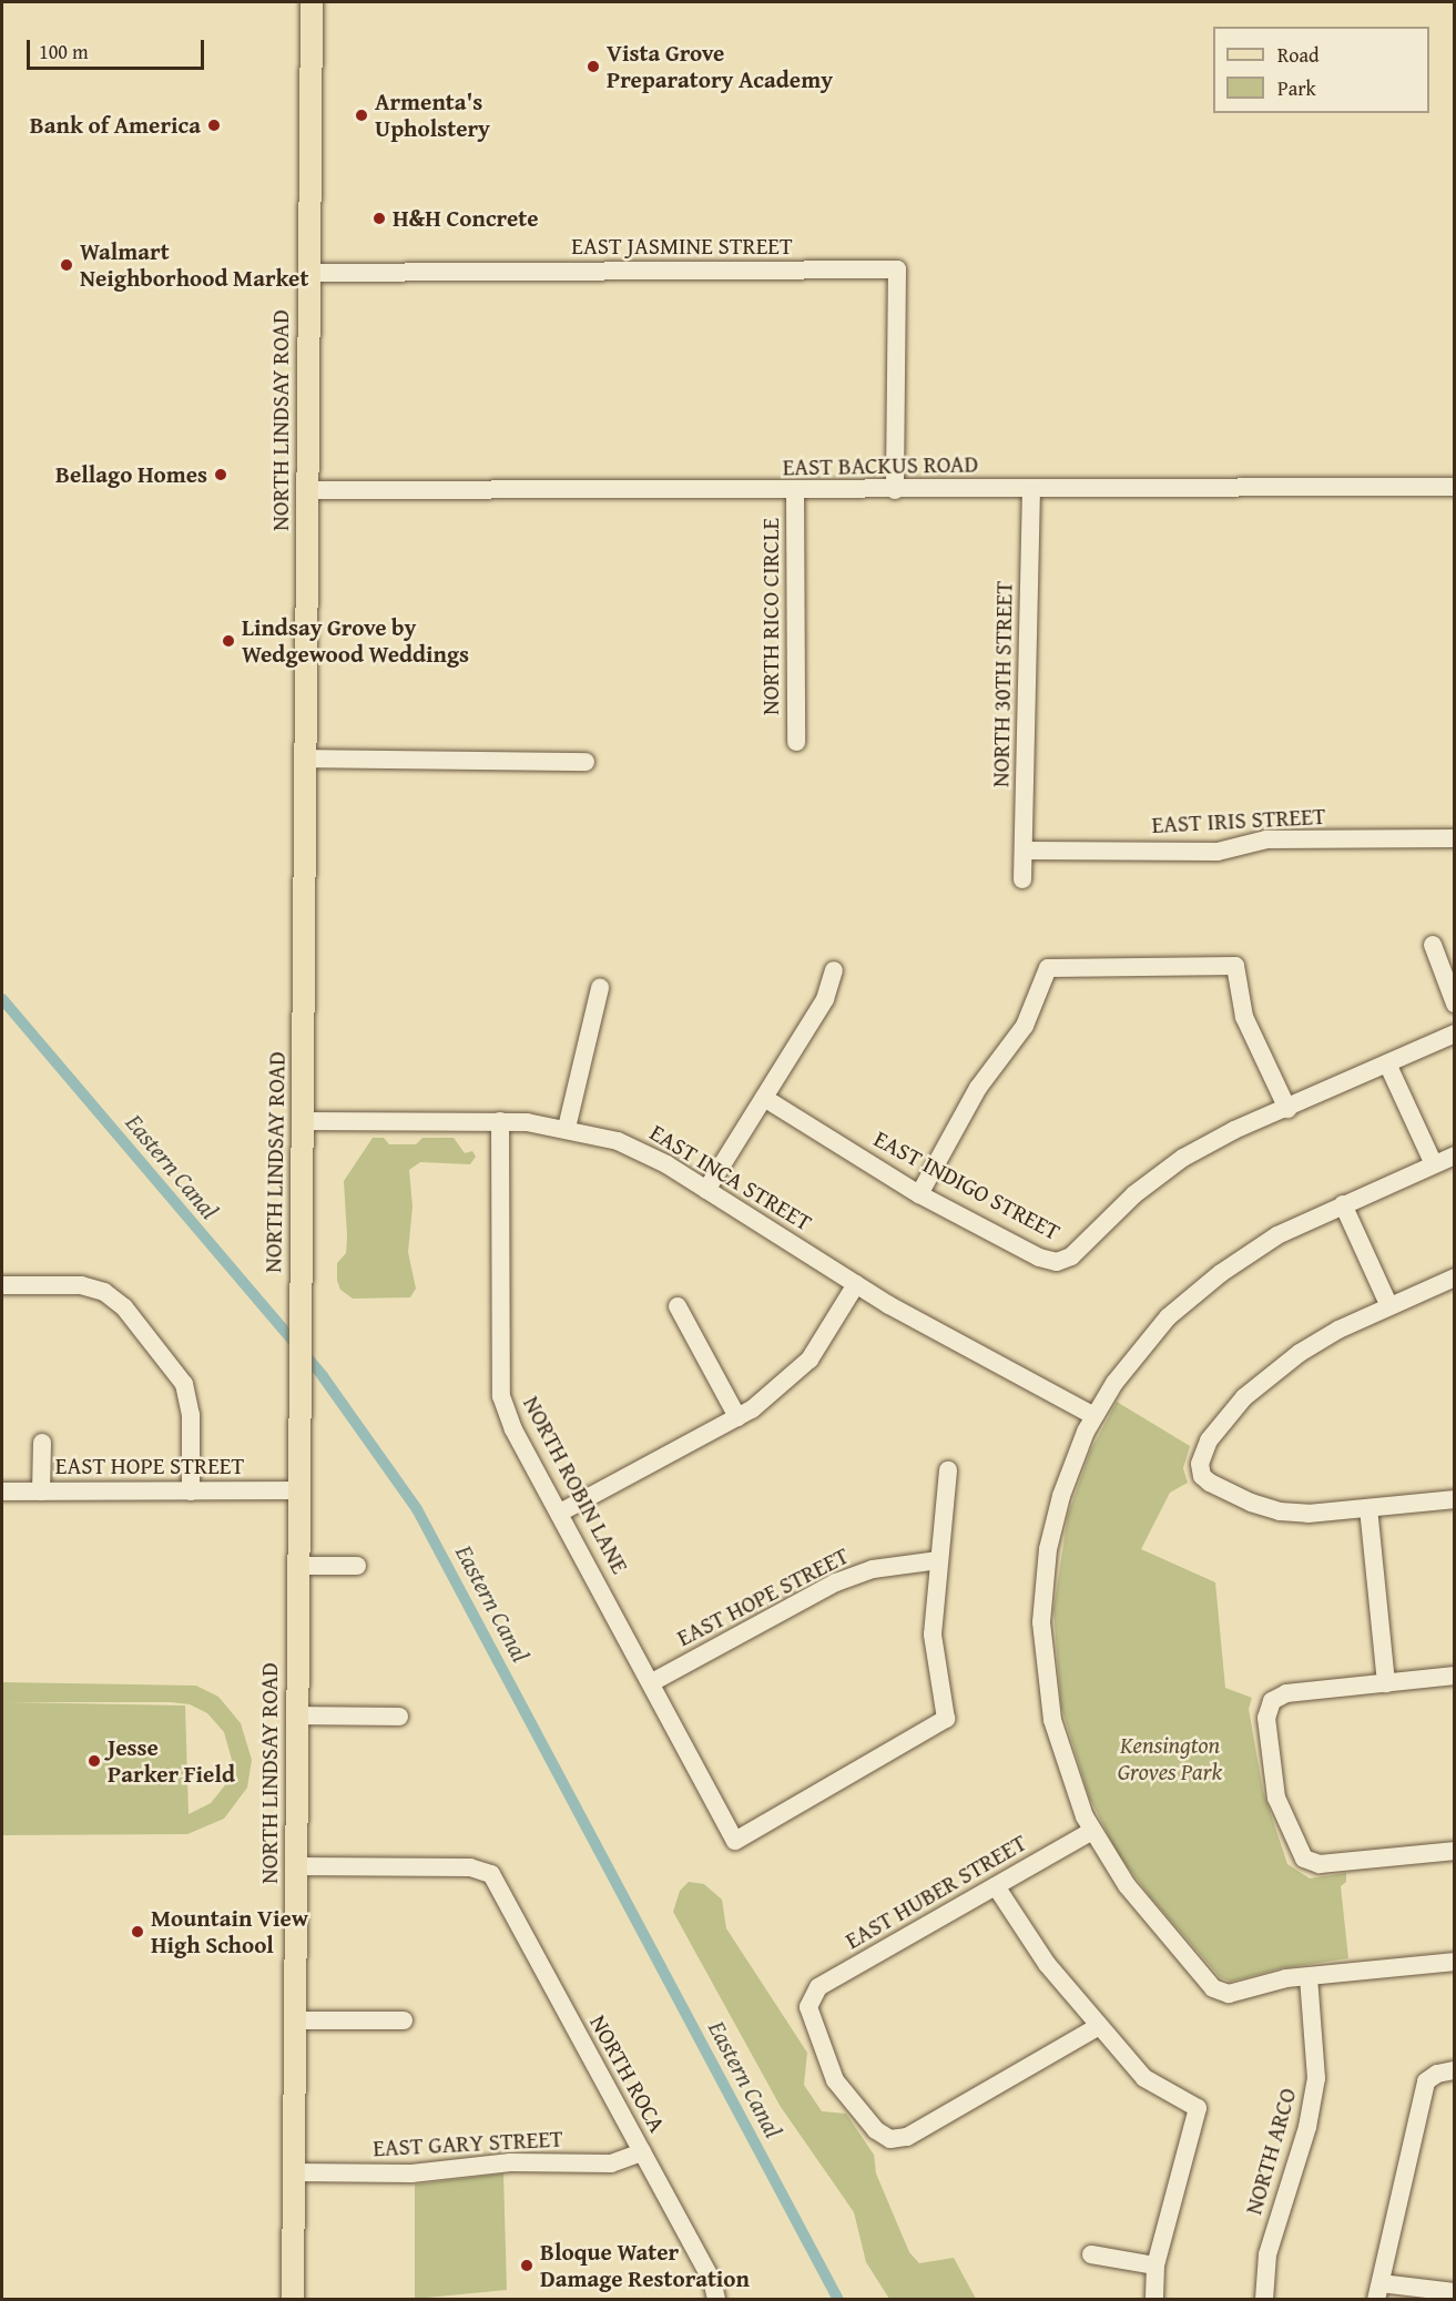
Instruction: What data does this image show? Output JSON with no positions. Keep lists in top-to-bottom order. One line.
{"streets":{"main road":["NORTH LINDSAY ROAD"],"street":["EAST JASMINE STREET","EAST BACKUS ROAD","NORTH RICO CIRCLE","NORTH 30TH STREET","EAST IRIS STREET","EAST INCA STREET","EAST INDIGO STREET","EAST HOPE STREET","NORTH ROBIN LANE","EAST HUBER STREET","NORTH ROCA","EAST GARY STREET","NORTH ARCO"]},"crossings":[["EAST JASMINE STREET","NORTH LINDSAY ROAD"],["EAST JASMINE STREET","EAST BACKUS ROAD"],["NORTH LINDSAY ROAD","EAST BACKUS ROAD"],["NORTH LINDSAY ROAD","EAST INCA STREET"],["NORTH LINDSAY ROAD","EAST HOPE STREET"],["NORTH LINDSAY ROAD","NORTH ROCA"],["NORTH LINDSAY ROAD","EAST GARY STREET"],["EAST BACKUS ROAD","NORTH RICO CIRCLE"],["EAST BACKUS ROAD","NORTH 30TH STREET"],["NORTH 30TH STREET","EAST IRIS STREET"],["EAST INCA STREET","NORTH ROBIN LANE"],["EAST HOPE STREET","NORTH ROBIN LANE"],["NORTH ROCA","EAST GARY STREET"]],"water":["Eastern Canal"],"parks":["Kensington Groves Park"],"places":["Vista Grove Preparatory Academy","Armenta's Upholstery","Bank of America","H&H Concrete","Walmart Neighborhood Market","Bellago Homes","Lindsay Grove by Wedgewood Weddings","Jesse Parker Field","Mountain View High School","Bloque Water Damage Restoration"],"legend":["Road","Park"],"scale_bar":"100 m"}
